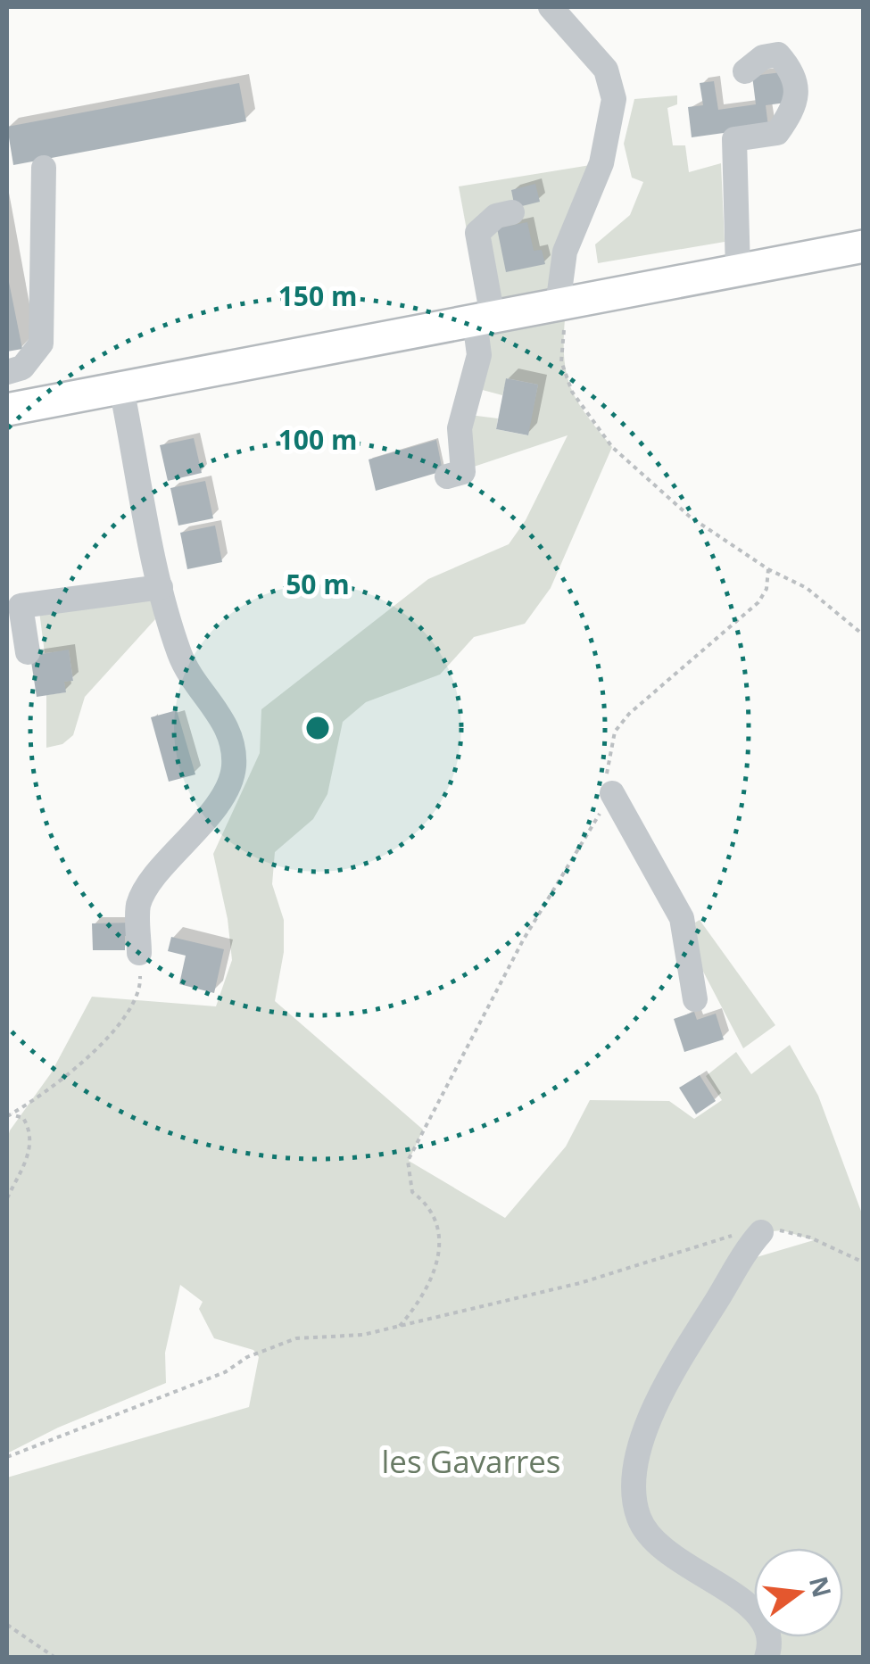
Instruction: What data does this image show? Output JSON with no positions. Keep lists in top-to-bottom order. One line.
{"parks":["les Gavarres"],"north":"right","rings":["150 m","100 m","50 m"]}
